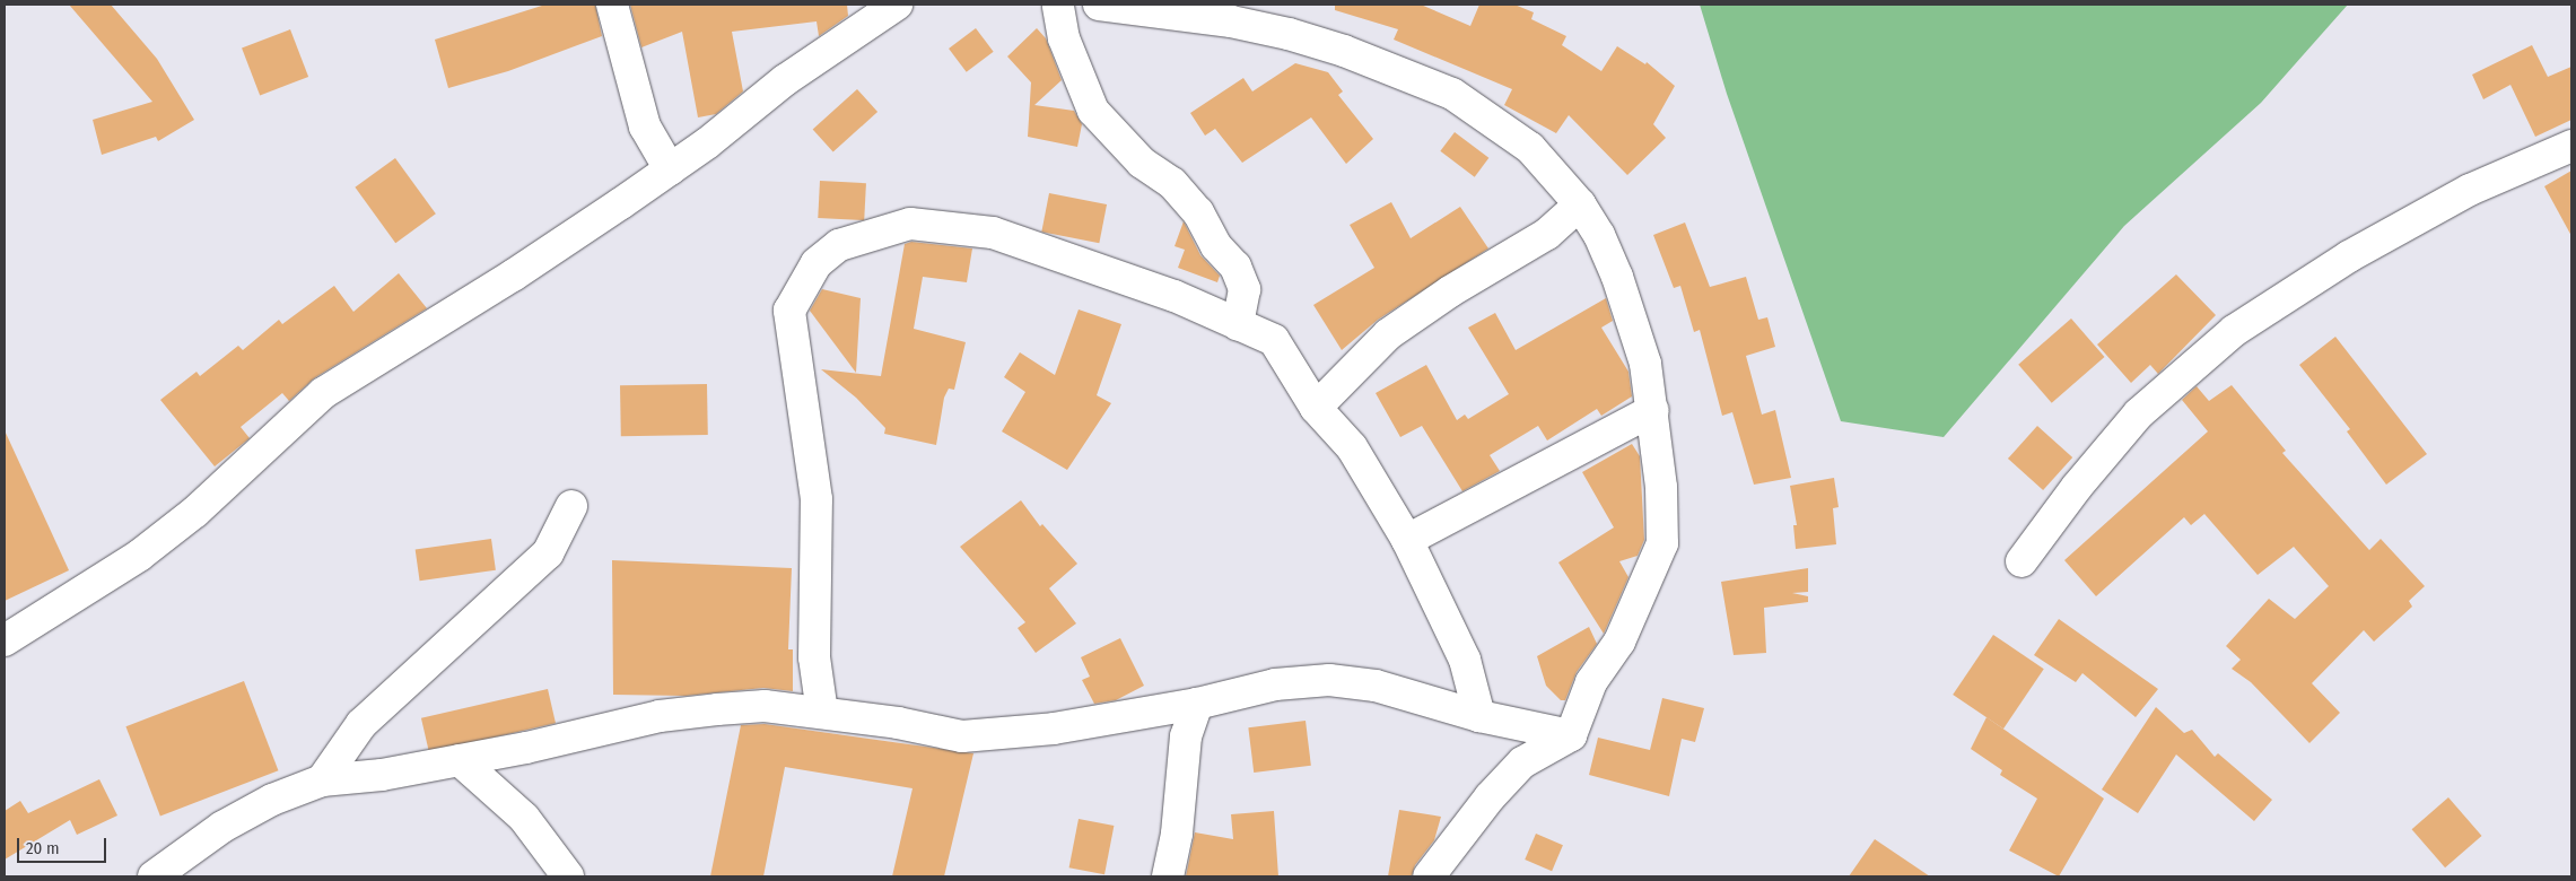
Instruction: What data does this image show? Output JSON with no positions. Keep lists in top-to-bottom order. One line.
{"scale_bar":"20 m"}
